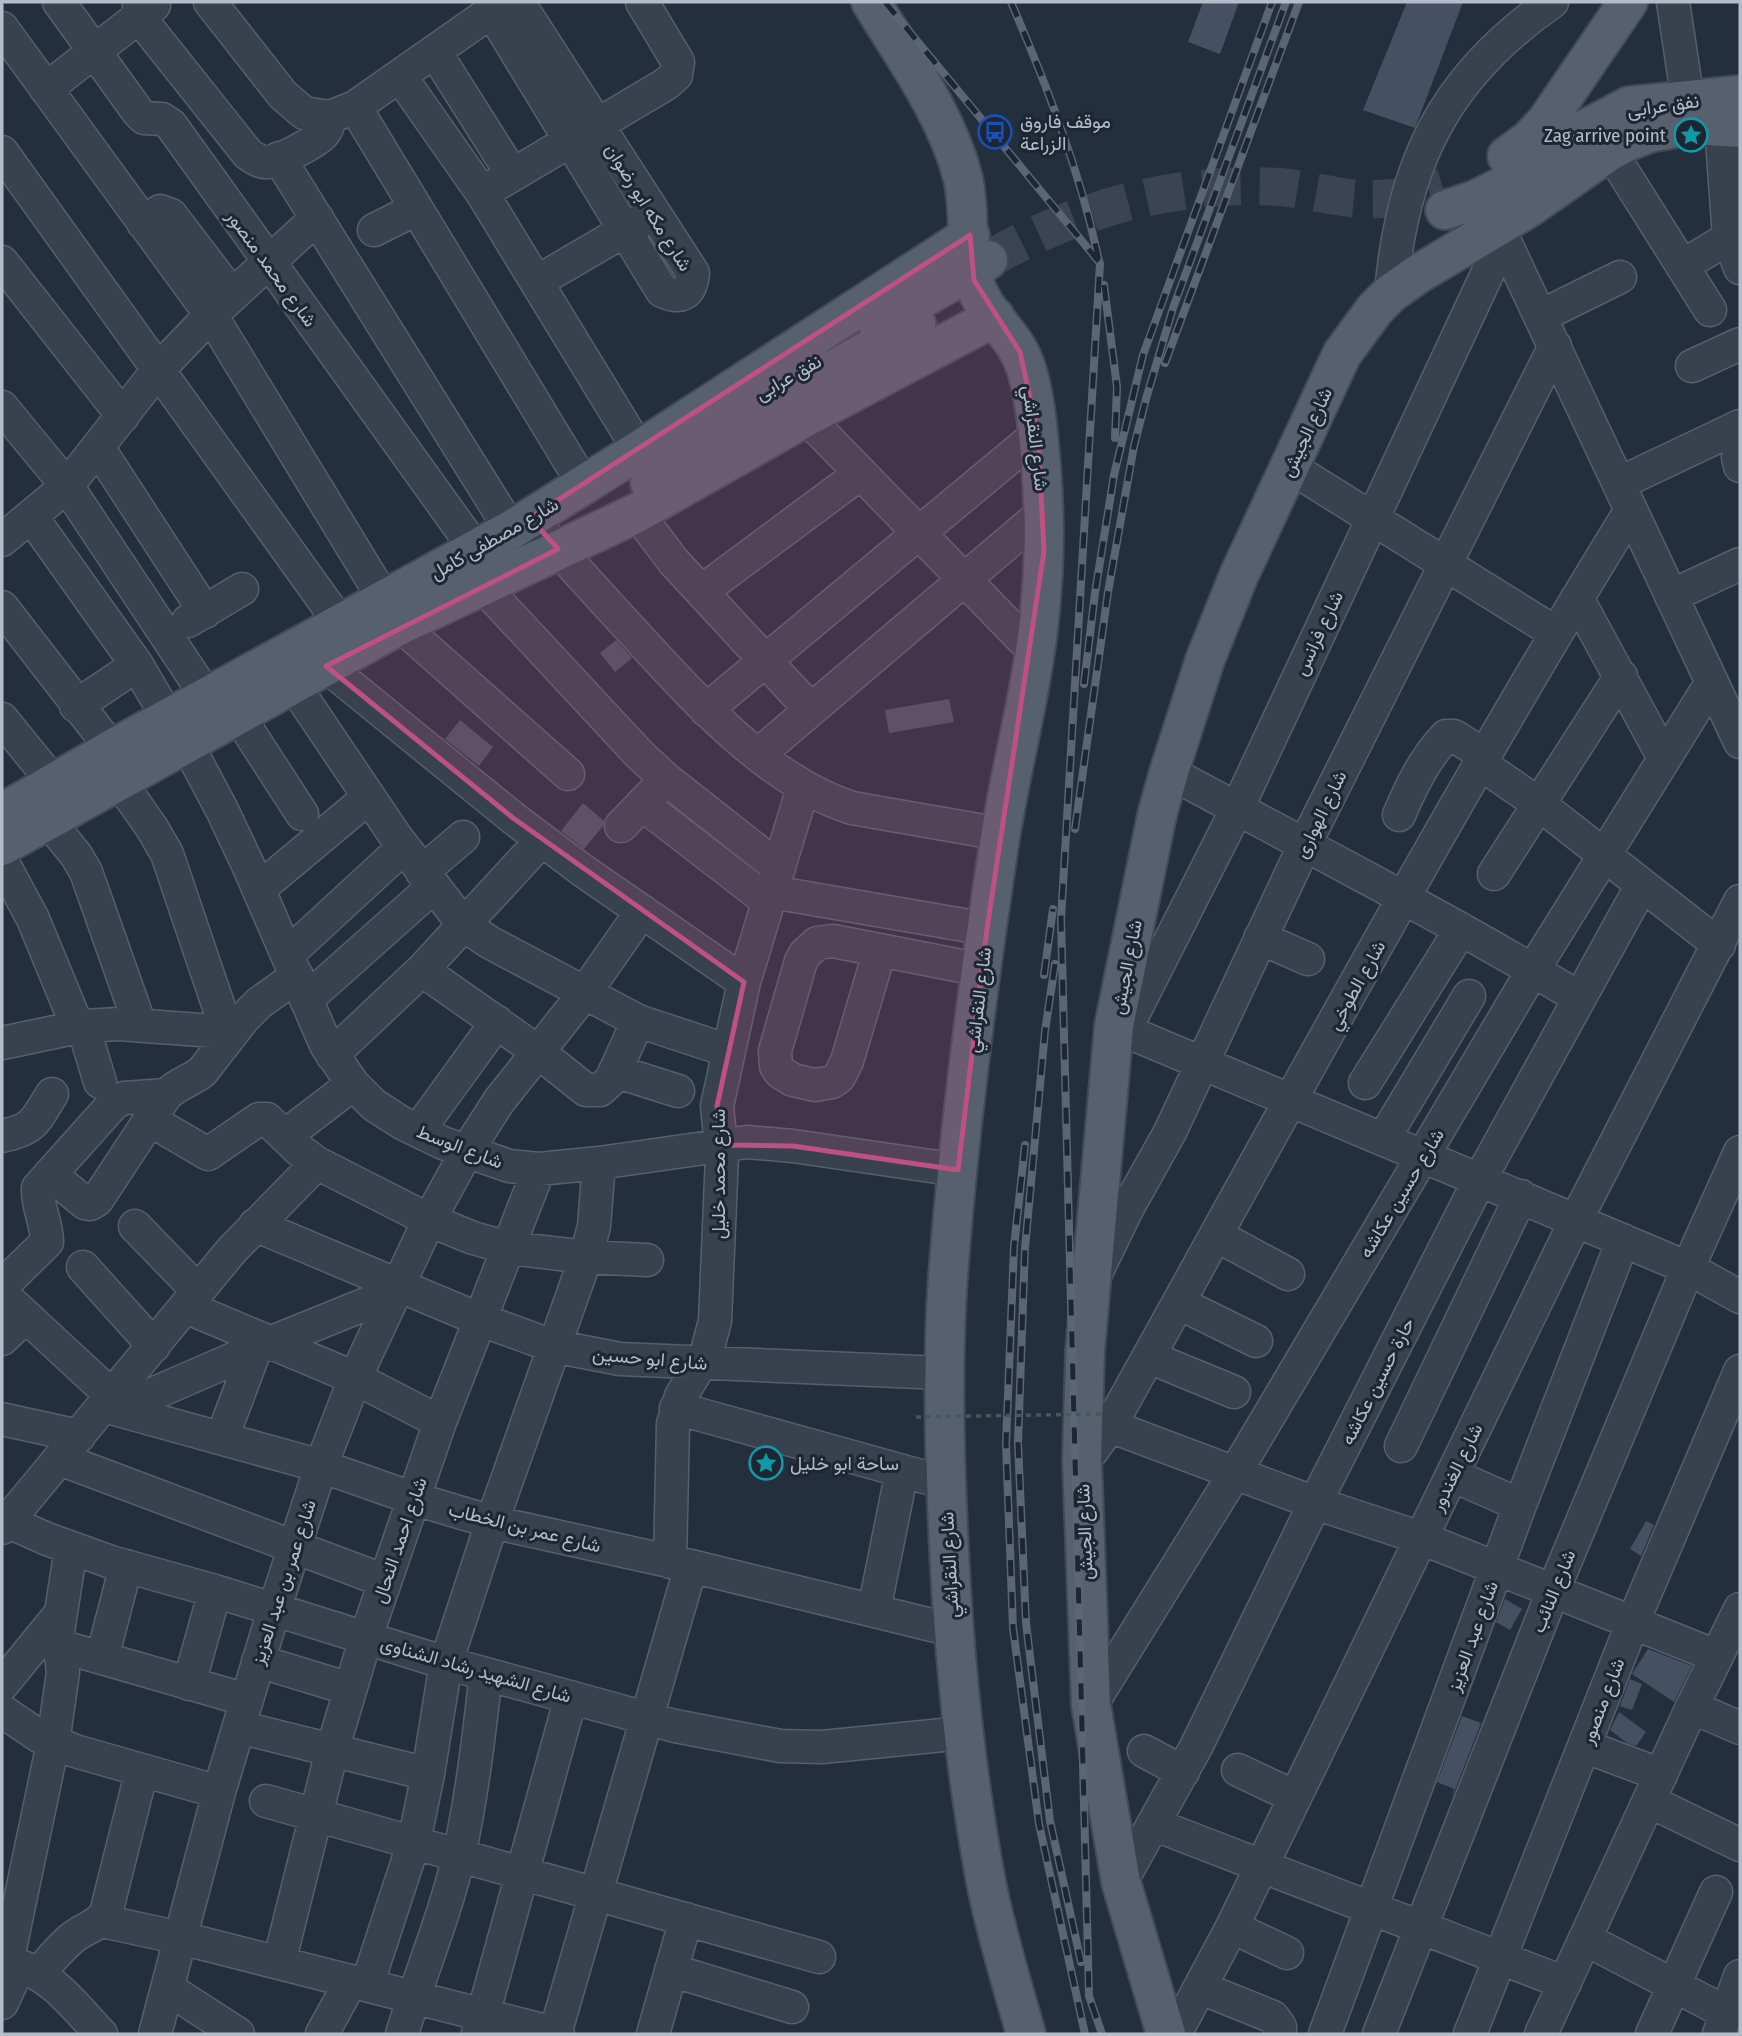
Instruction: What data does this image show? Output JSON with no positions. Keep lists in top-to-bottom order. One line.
{"streets":{"main road":["نفق عرابى","شارع الجيش","شارع النقراشي","شارع مصطفى كامل"],"street":["شارع مكه ابو رضوان","شارع محمد منصور","شارع فرانس","شارع الهوارى","شارع الطوخي","شارع الوسط","شارع محمد خليل","شارع حسين عكاشه","شارع ابو حسين","حارة حسين عكاشه","شارع الغندور","شارع عمر بن الخطاب","شارع احمد النحال","شارع عمر بن عبد العزيز","شارع النائب","شارع عبد العزيز","شارع الشهيد رشاد الشناوى","شارع منصور"]},"crossings":[["نفق عرابى","شارع الجيش"],["نفق عرابى","شارع النقراشي"],["نفق عرابى","شارع مصطفى كامل"],["شارع محمد منصور","شارع مصطفى كامل"],["شارع محمد منصور","شارع محمد خليل"],["شارع الجيش","شارع فرانس"],["شارع الجيش","شارع الهوارى"],["شارع الجيش","شارع الطوخي"],["شارع الجيش","شارع حسين عكاشه"],["شارع الجيش","حارة حسين عكاشه"],["شارع النقراشي","شارع مصطفى كامل"],["شارع النقراشي","شارع الوسط"],["شارع النقراشي","شارع ابو حسين"],["شارع النقراشي","شارع عمر بن الخطاب"],["شارع النقراشي","شارع الشهيد رشاد الشناوى"],["شارع مصطفى كامل","شارع الوسط"],["شارع الوسط","شارع محمد خليل"],["شارع الوسط","شارع احمد النحال"],["شارع الوسط","شارع عمر بن عبد العزيز"],["شارع محمد خليل","شارع ابو حسين"],["شارع محمد خليل","شارع عمر بن الخطاب"],["شارع محمد خليل","شارع الشهيد رشاد الشناوى"],["شارع ابو حسين","شارع احمد النحال"],["شارع ابو حسين","شارع عمر بن عبد العزيز"],["شارع عمر بن الخطاب","شارع احمد النحال"],["شارع عمر بن الخطاب","شارع عمر بن عبد العزيز"],["شارع احمد النحال","شارع الشهيد رشاد الشناوى"],["شارع عمر بن عبد العزيز","شارع الشهيد رشاد الشناوى"]],"places":{"bus stop":["موقف فاروق الزراعة"],"place":["Zag arrive point","ساحة ابو خليل"]}}
